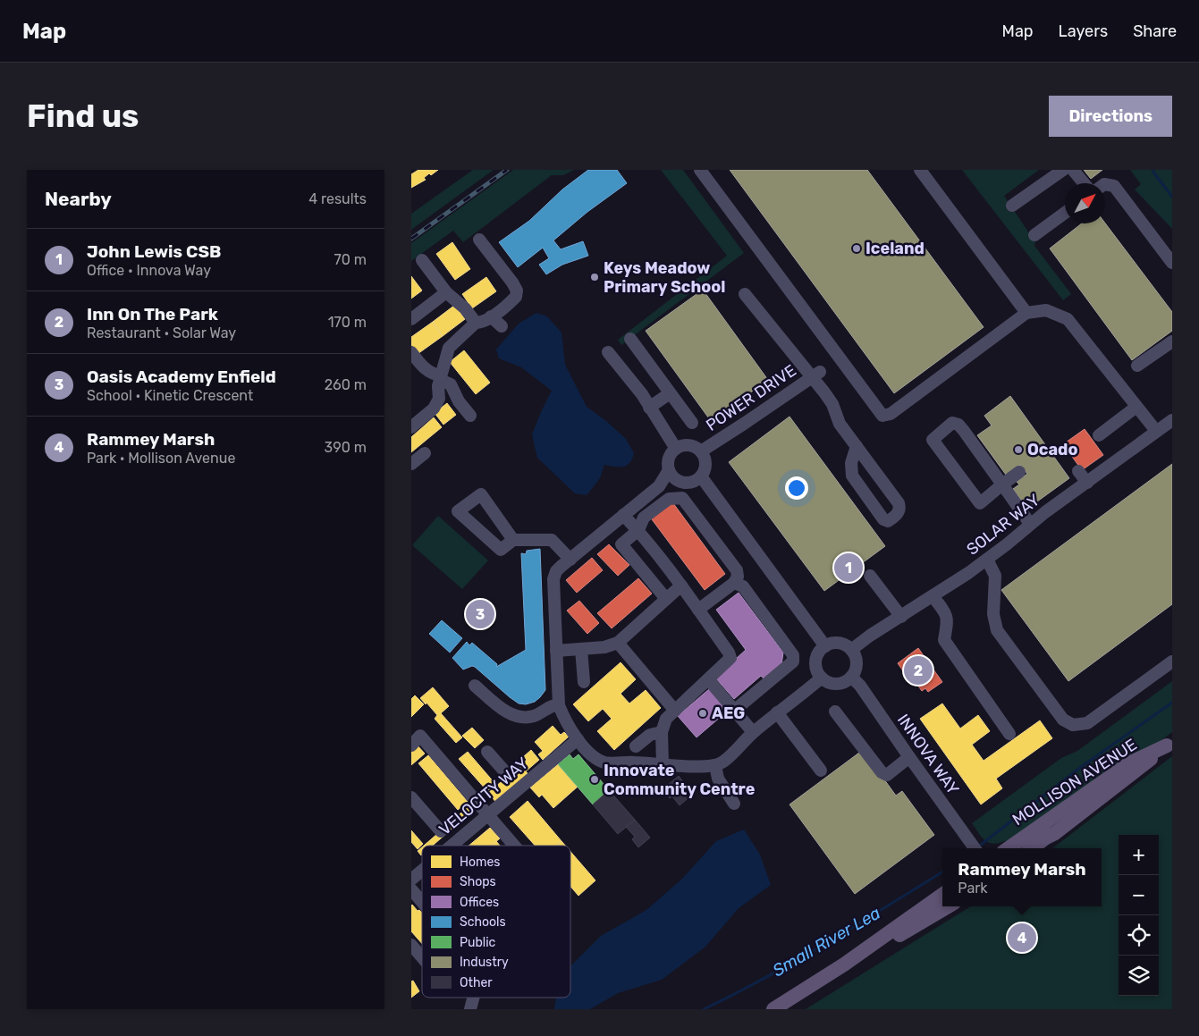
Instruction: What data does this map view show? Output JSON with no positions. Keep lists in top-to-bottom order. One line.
{"streets":{"main road":["MOLLISON AVENUE"],"street":["POWER DRIVE","SOLAR WAY","INNOVA WAY","VELOCITY WAY"]},"crossings":[["SOLAR WAY","INNOVA WAY"]],"water":["Small River Lea"],"places":["Iceland","Keys Meadow Primary School","Ocado","AEG","Innovate Community Centre"],"legend":["Homes","Shops","Offices","Schools","Public","Industry","Other"],"north":"top right","page":{"header":"Map","nav":["Map","Layers","Share"],"buttons":"Directions","title":"Find us","heading":["Nearby","4 results"],"list":[{"mark":"1","name":"John Lewis CSB","note":"Office · Innova Way","value":"70 m"},{"mark":"2","name":"Inn On The Park","note":"Restaurant · Solar Way","value":"170 m"},{"mark":"3","name":"Oasis Academy Enfield","note":"School · Kinetic Crescent","value":"260 m"},{"mark":"4","name":"Rammey Marsh","note":"Park · Mollison Avenue","value":"390 m"}],"pins":["1","3","2","4"],"map_buttons":["+","−"],"popup":["Rammey Marsh","Park"]}}
